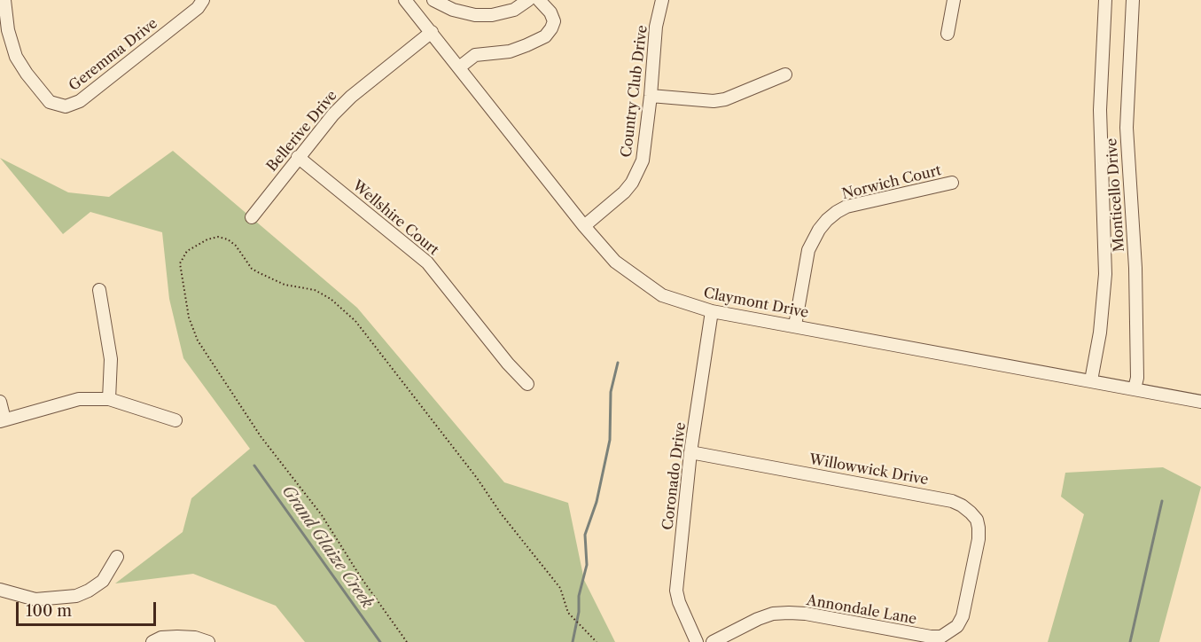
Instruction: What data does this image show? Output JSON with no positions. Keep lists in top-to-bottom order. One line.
{"streets":{"street":["Geremma Drive","Country Club Drive","Bellerive Drive","Norwich Court","Monticello Drive","Wellshire Court","Claymont Drive","Willowwick Drive","Coronado Drive","Annondale Lane"]},"crossings":[["Country Club Drive","Claymont Drive"],["Bellerive Drive","Wellshire Court"],["Bellerive Drive","Claymont Drive"],["Norwich Court","Claymont Drive"],["Monticello Drive","Claymont Drive"],["Claymont Drive","Coronado Drive"],["Willowwick Drive","Coronado Drive"],["Willowwick Drive","Annondale Lane"]],"water":["Grand Glaize Creek"],"scale_bar":"100 m"}
